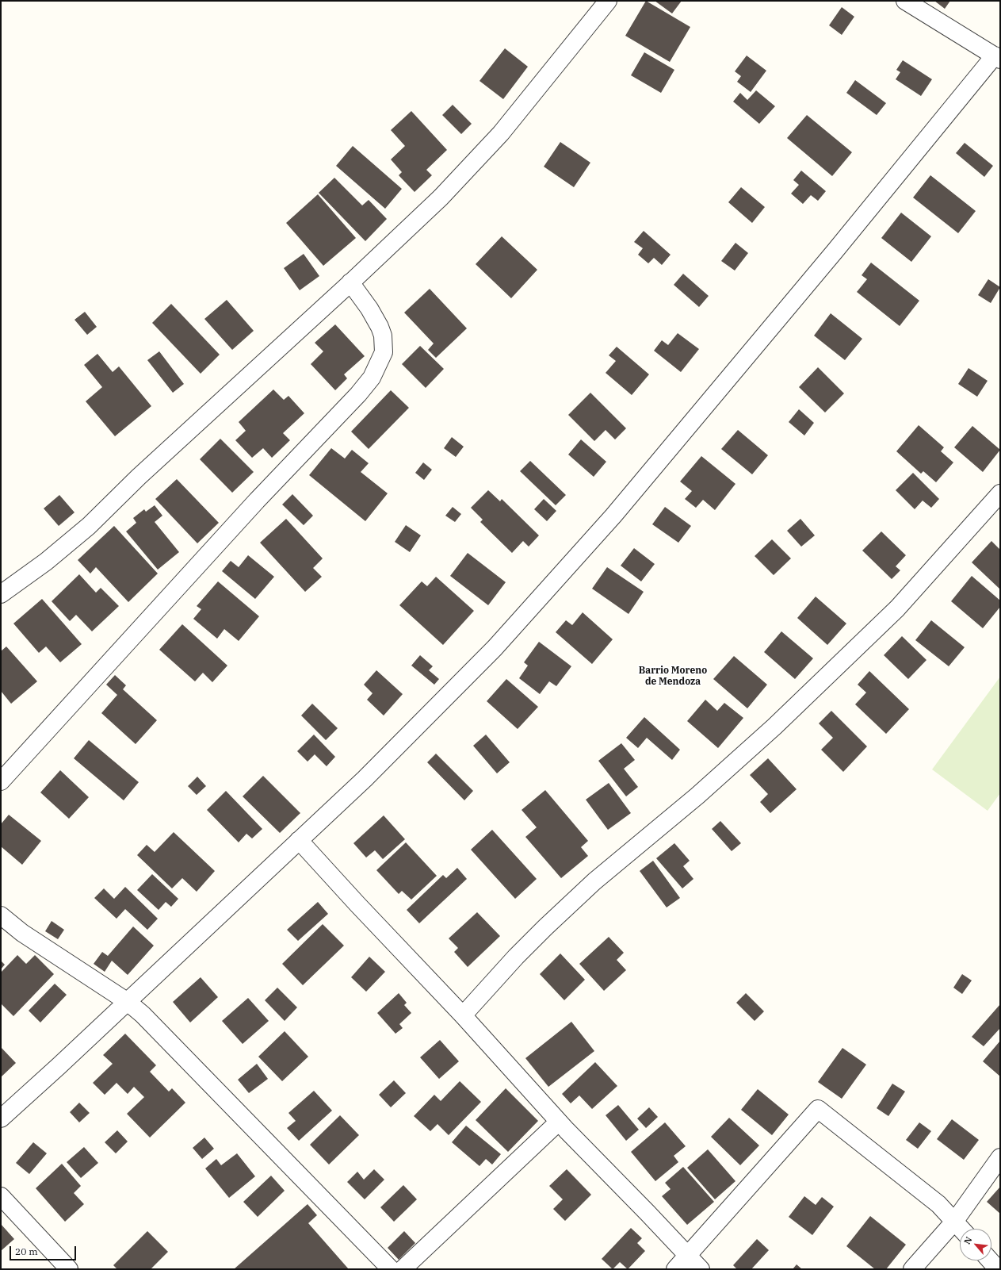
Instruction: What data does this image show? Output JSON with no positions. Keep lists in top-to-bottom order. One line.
{"districts":["Barrio Moreno de Mendoza"],"scale_bar":"20 m","north":"top left"}
